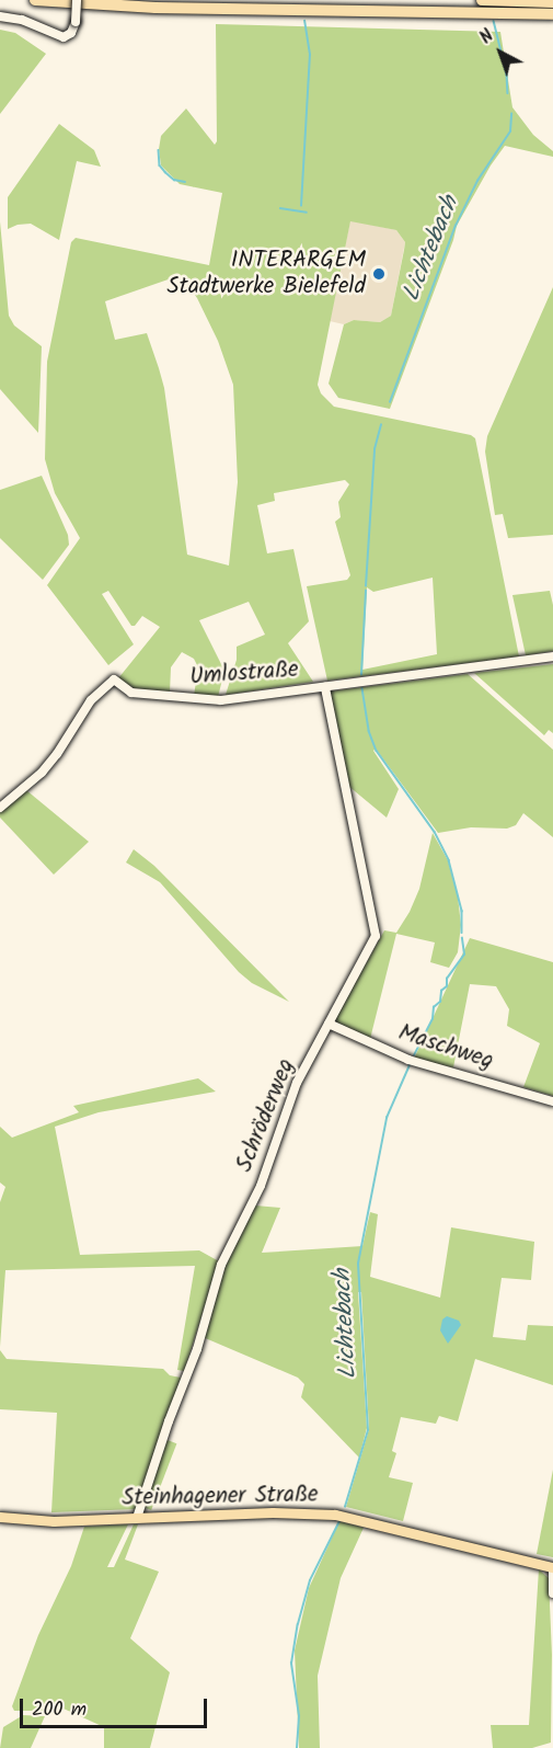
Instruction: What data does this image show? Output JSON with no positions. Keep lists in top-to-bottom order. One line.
{"streets":{"main road":["Steinhagener Straße"],"street":["Umlostraße","Maschweg","Schröderweg"]},"crossings":[["Umlostraße","Schröderweg"],["Maschweg","Schröderweg"],["Schröderweg","Steinhagener Straße"]],"water":["Lichtebach"],"places":["INTERARGEM Stadtwerke Bielefeld"],"scale_bar":"200 m","north":"top left"}
